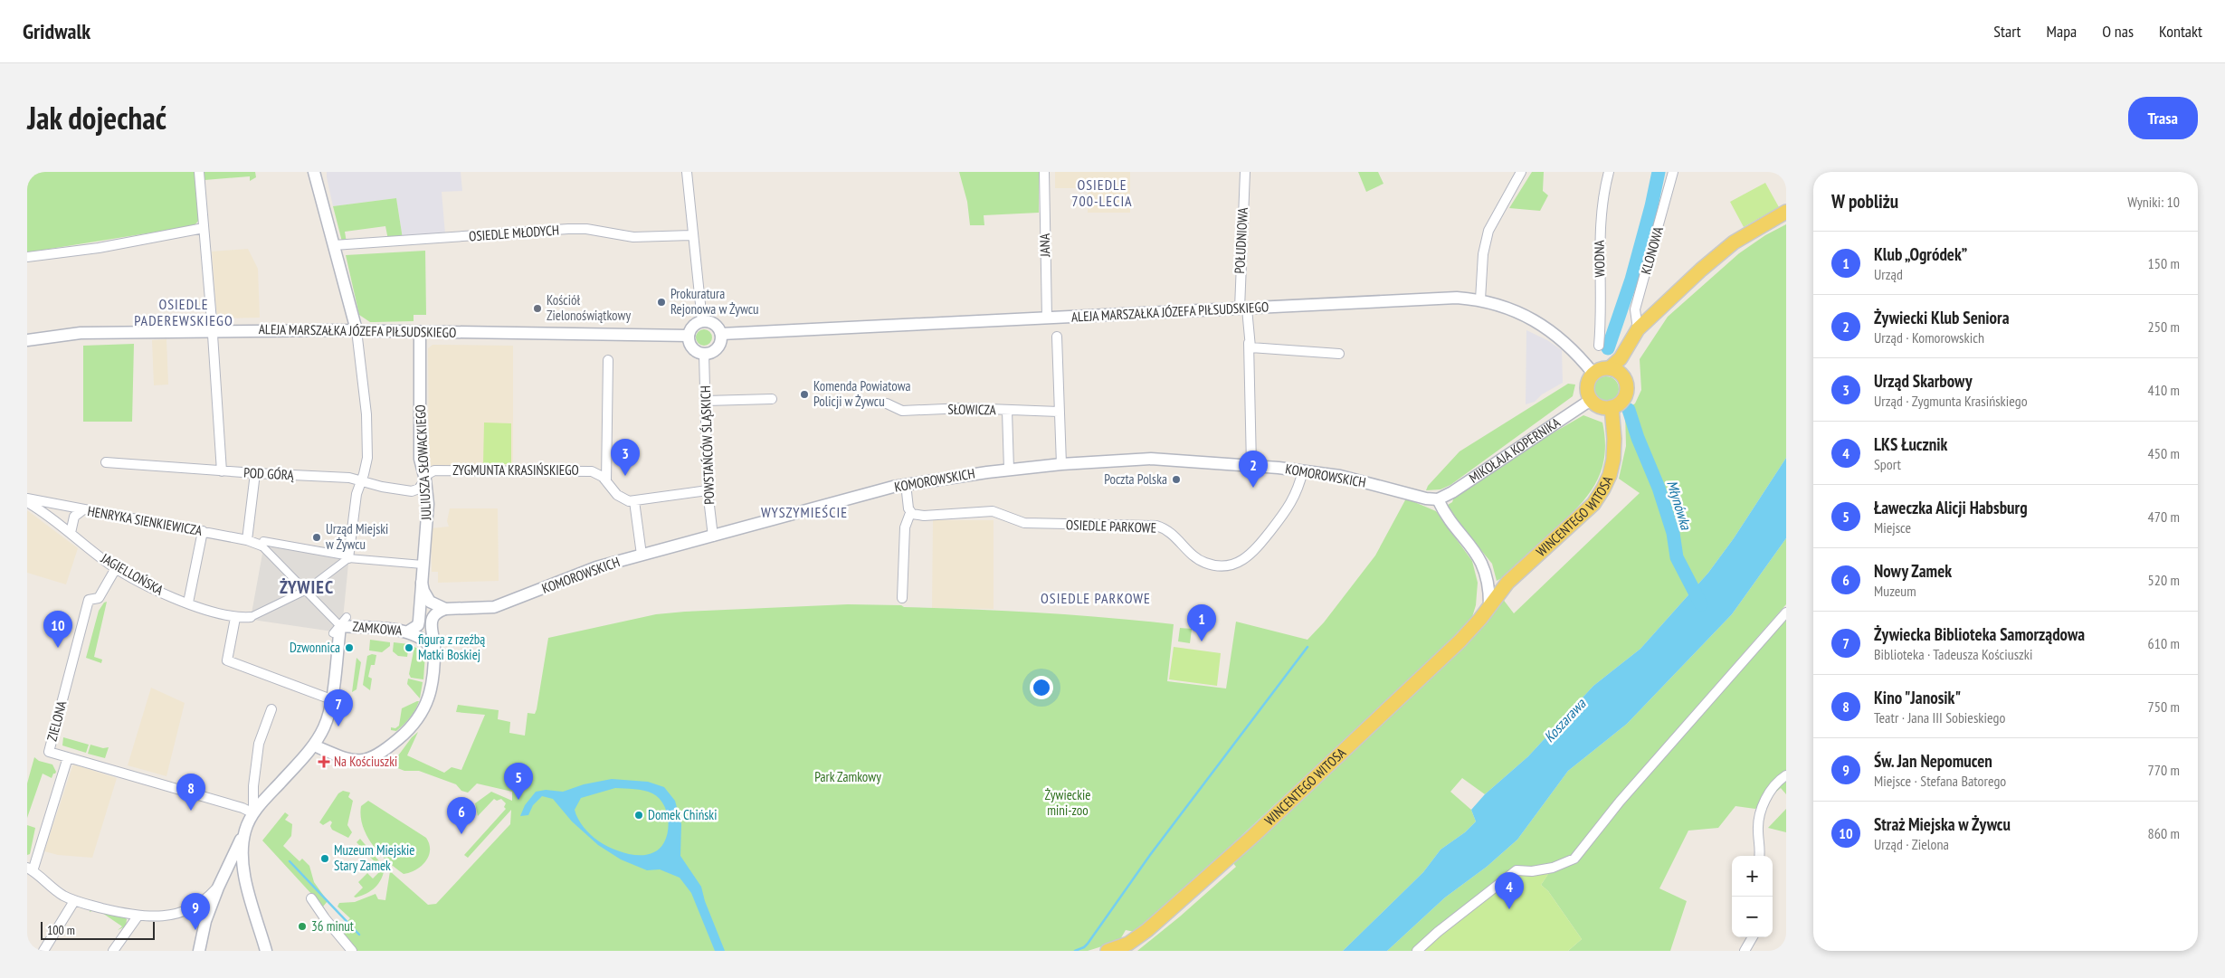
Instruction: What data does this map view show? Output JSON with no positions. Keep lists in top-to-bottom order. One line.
{"streets":{"main road":["WINCENTEGO WITOSA"],"street":["OSIEDLE MŁODYCH","POŁUDNIOWA","JANA","KLONOWA","WODNA","ALEJA MARSZAŁKA JÓZEFA PIŁSUDSKIEGO","SŁOWICZA","POWSTAŃCÓW ŚLĄSKICH","MIKOŁAJA KOPERNIKA","JULIUSZA SŁOWACKIEGO","ZYGMUNTA KRASIŃSKIEGO","POD GÓRĄ","KOMOROWSKICH","HENRYKA SIENKIEWICZA","OSIEDLE PARKOWE","JAGIELLOŃSKA","ZAMKOWA","ZIELONA"]},"crossings":[["POŁUDNIOWA","ALEJA MARSZAŁKA JÓZEFA PIŁSUDSKIEGO"],["POŁUDNIOWA","KOMOROWSKICH"],["JANA","ALEJA MARSZAŁKA JÓZEFA PIŁSUDSKIEGO"],["ALEJA MARSZAŁKA JÓZEFA PIŁSUDSKIEGO","POWSTAŃCÓW ŚLĄSKICH"],["ALEJA MARSZAŁKA JÓZEFA PIŁSUDSKIEGO","MIKOŁAJA KOPERNIKA"],["ALEJA MARSZAŁKA JÓZEFA PIŁSUDSKIEGO","JULIUSZA SŁOWACKIEGO"],["ALEJA MARSZAŁKA JÓZEFA PIŁSUDSKIEGO","WINCENTEGO WITOSA"],["POWSTAŃCÓW ŚLĄSKICH","KOMOROWSKICH"],["MIKOŁAJA KOPERNIKA","KOMOROWSKICH"],["MIKOŁAJA KOPERNIKA","WINCENTEGO WITOSA"],["JULIUSZA SŁOWACKIEGO","ZYGMUNTA KRASIŃSKIEGO"],["JULIUSZA SŁOWACKIEGO","POD GÓRĄ"],["JULIUSZA SŁOWACKIEGO","ZAMKOWA"],["ZYGMUNTA KRASIŃSKIEGO","POD GÓRĄ"],["KOMOROWSKICH","OSIEDLE PARKOWE"],["HENRYKA SIENKIEWICZA","JAGIELLOŃSKA"],["JAGIELLOŃSKA","ZIELONA"]],"districts":["OSIEDLE 700-LECIA","OSIEDLE PADEREWSKIEGO","WYSZYMIEŚCIE","ŻYWIEC","OSIEDLE PARKOWE"],"water":["Młynówka","Koszarawa"],"parks":["Park Zamkowy","Żywieckie mini-zoo"],"places":{"other":["Prokuratura Rejonowa w Żywcu","Kościół Zielonoświątkowy","Komenda Powiatowa Policji w Żywcu","Poczta Polska","Urząd Miejski w Żywcu","Dzwonnica","figura z rzeźbą Matki Boskiej","Domek Chiński","Muzeum Miejskie Stary Zamek","36 minut"],"health":["Na Kościuszki"]},"scale_bar":"100 m","page":{"header":"Gridwalk","nav":["Start","Mapa","O nas","Kontakt"],"title":"Jak dojechać","buttons":"Trasa","heading":["W pobliżu","Wyniki: 10"],"list":[{"mark":"1","name":"Klub „Ogródek”","note":"Urząd","value":"150 m"},{"mark":"2","name":"Żywiecki Klub Seniora","note":"Urząd · Komorowskich","value":"250 m"},{"mark":"3","name":"Urząd Skarbowy","note":"Urząd · Zygmunta Krasińskiego","value":"410 m"},{"mark":"4","name":"LKS Łucznik","note":"Sport","value":"450 m"},{"mark":"5","name":"Ławeczka Alicji Habsburg","note":"Miejsce","value":"470 m"},{"mark":"6","name":"Nowy Zamek","note":"Muzeum","value":"520 m"},{"mark":"7","name":"Żywiecka Biblioteka Samorządowa","note":"Biblioteka · Tadeusza Kościuszki","value":"610 m"},{"mark":"8","name":"Kino \"Janosik\"","note":"Teatr · Jana III Sobieskiego","value":"750 m"},{"mark":"9","name":"Św. Jan Nepomucen","note":"Miejsce · Stefana Batorego","value":"770 m"},{"mark":"10","name":"Straż Miejska w Żywcu","note":"Urząd · Zielona","value":"860 m"}],"pins":["3","2","1","10","7","5","8","6","4","9"],"map_buttons":["+","−"],"scale":"100 m"}}
